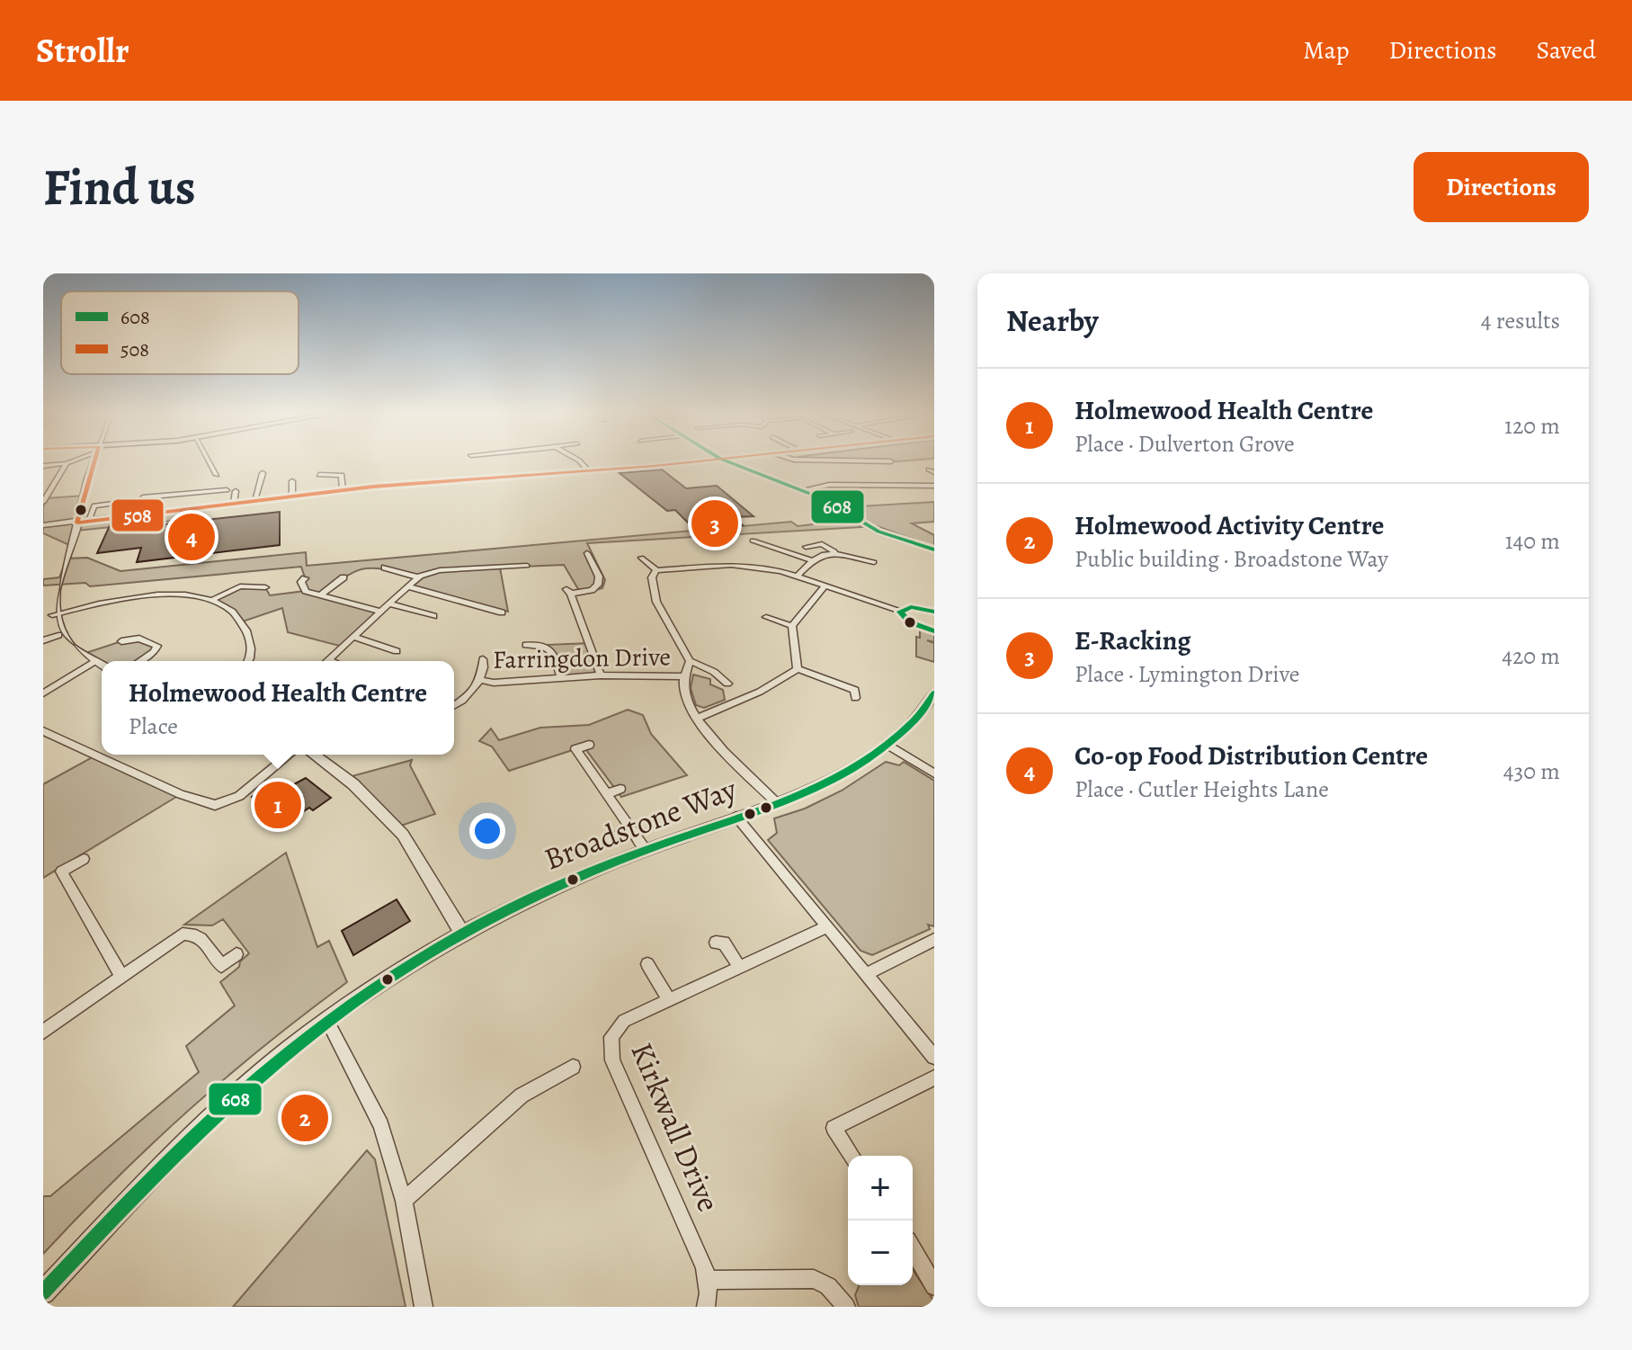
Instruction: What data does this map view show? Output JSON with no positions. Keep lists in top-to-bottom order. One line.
{"streets":{"street":["Farringdon Drive","Broadstone Way","Kirkwall Drive"]},"lines":["transit line 608","transit line 508"],"legend":["608","508"],"page":{"header":"Strollr","nav":["Map","Directions","Saved"],"buttons":"Directions","title":"Find us","heading":["Nearby","4 results"],"list":[{"mark":"1","name":"Holmewood Health Centre","note":"Place · Dulverton Grove","value":"120 m"},{"mark":"2","name":"Holmewood Activity Centre","note":"Public building · Broadstone Way","value":"140 m"},{"mark":"3","name":"E-Racking","note":"Place · Lymington Drive","value":"420 m"},{"mark":"4","name":"Co-op Food Distribution Centre","note":"Place · Cutler Heights Lane","value":"430 m"}],"pins":["3","4","1","2"],"popup":["Holmewood Health Centre","Place"],"map_buttons":["+","−"]}}
